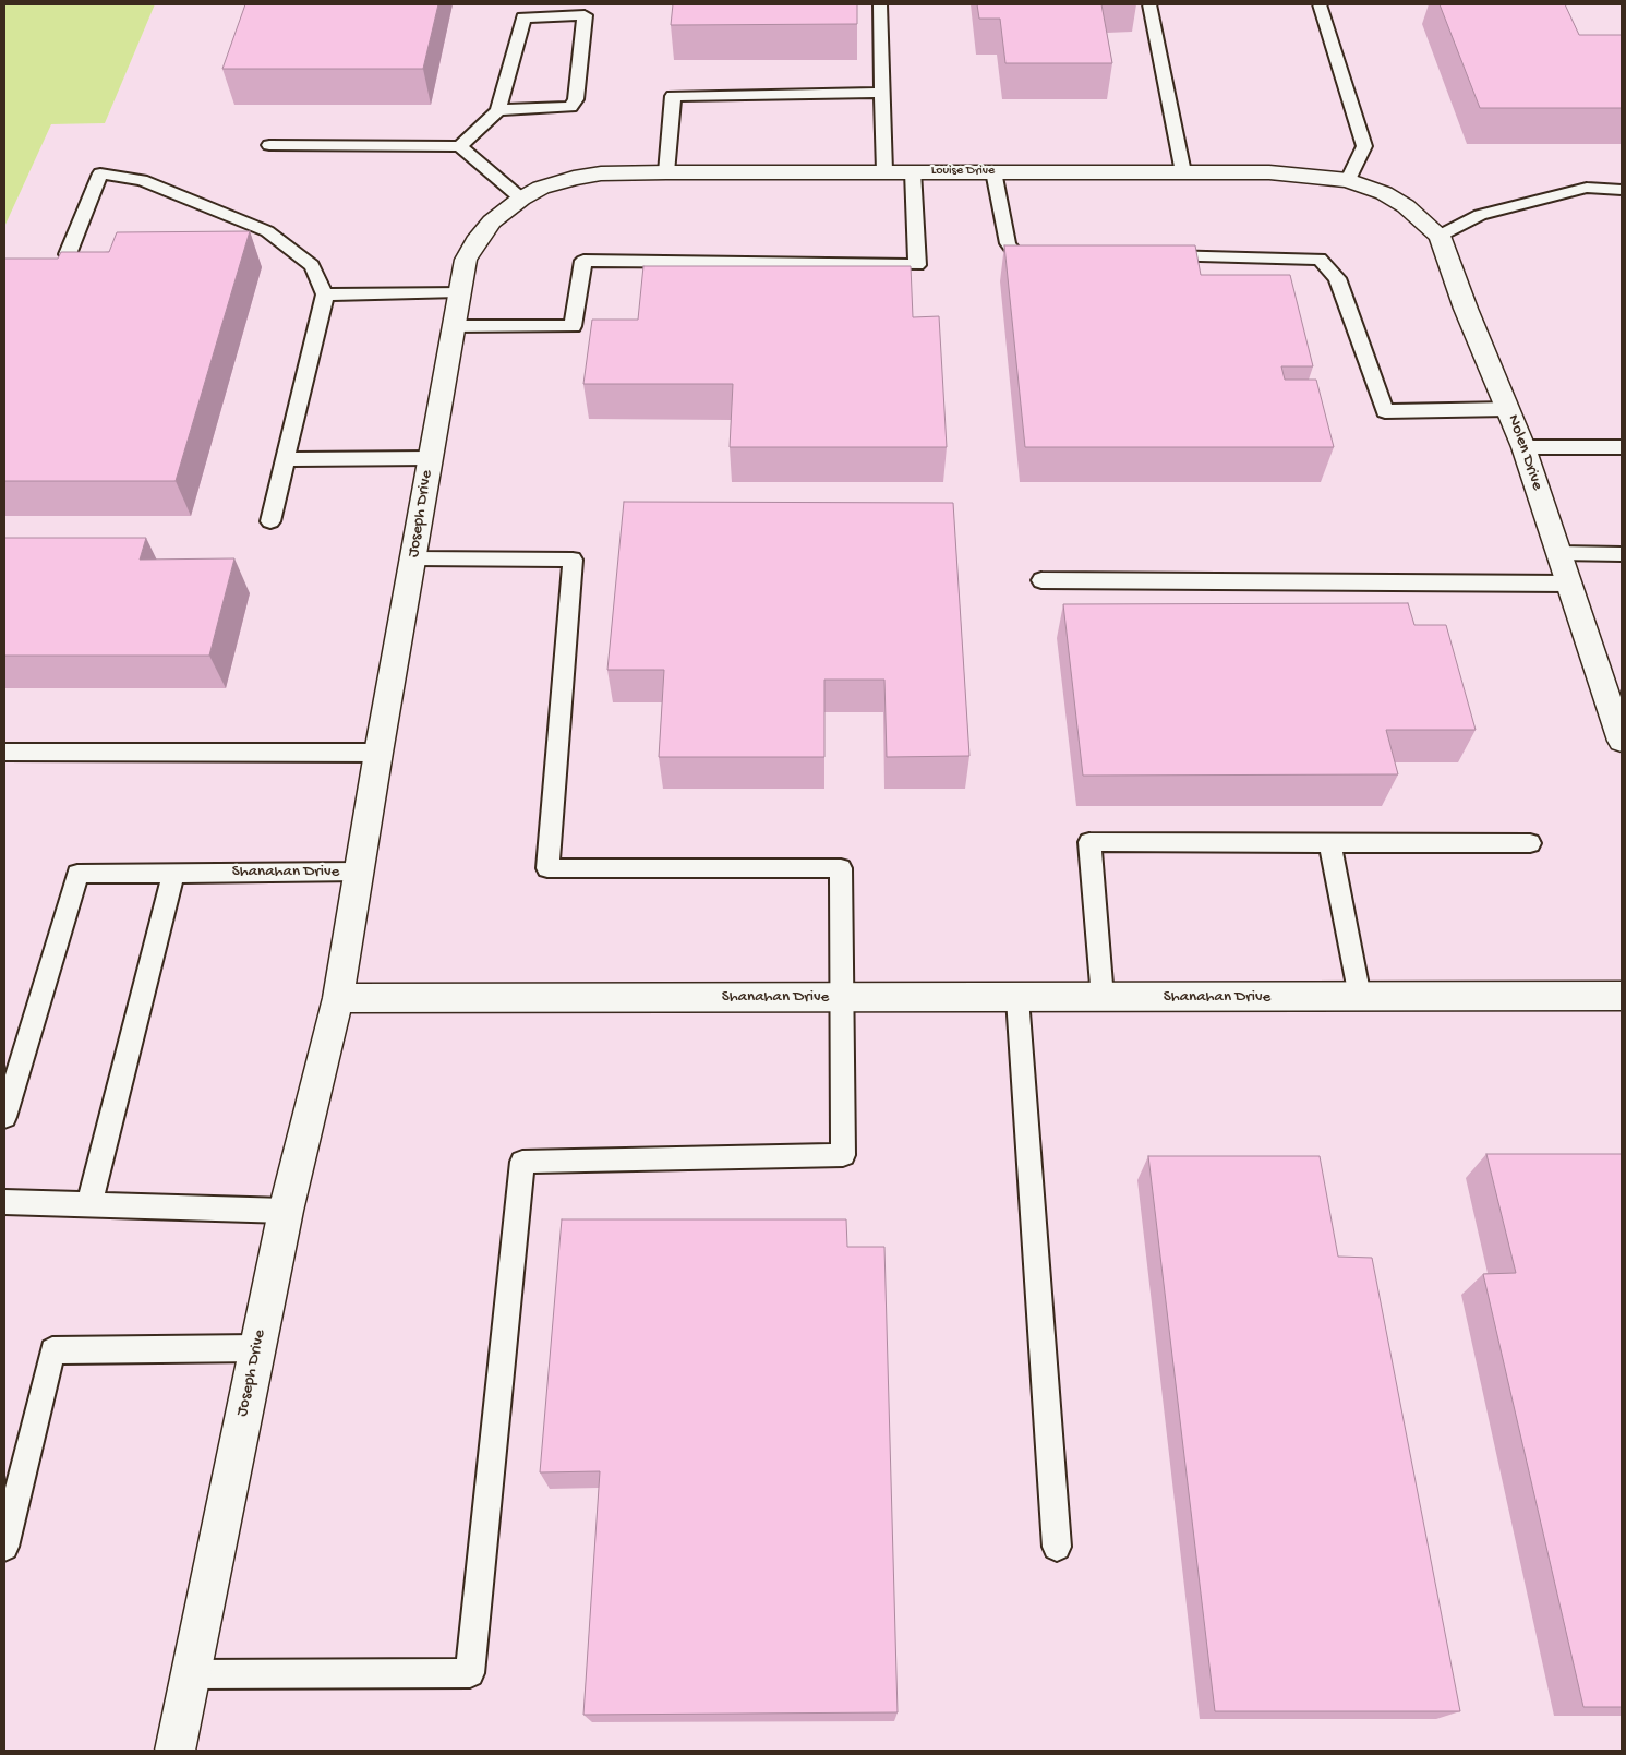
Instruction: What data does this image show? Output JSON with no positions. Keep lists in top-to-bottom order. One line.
{"streets":{"street":["Louise Drive","Nolen Drive","Joseph Drive","Shanahan Drive"]},"crossings":[["Louise Drive","Nolen Drive"],["Louise Drive","Joseph Drive"],["Joseph Drive","Shanahan Drive"]]}
